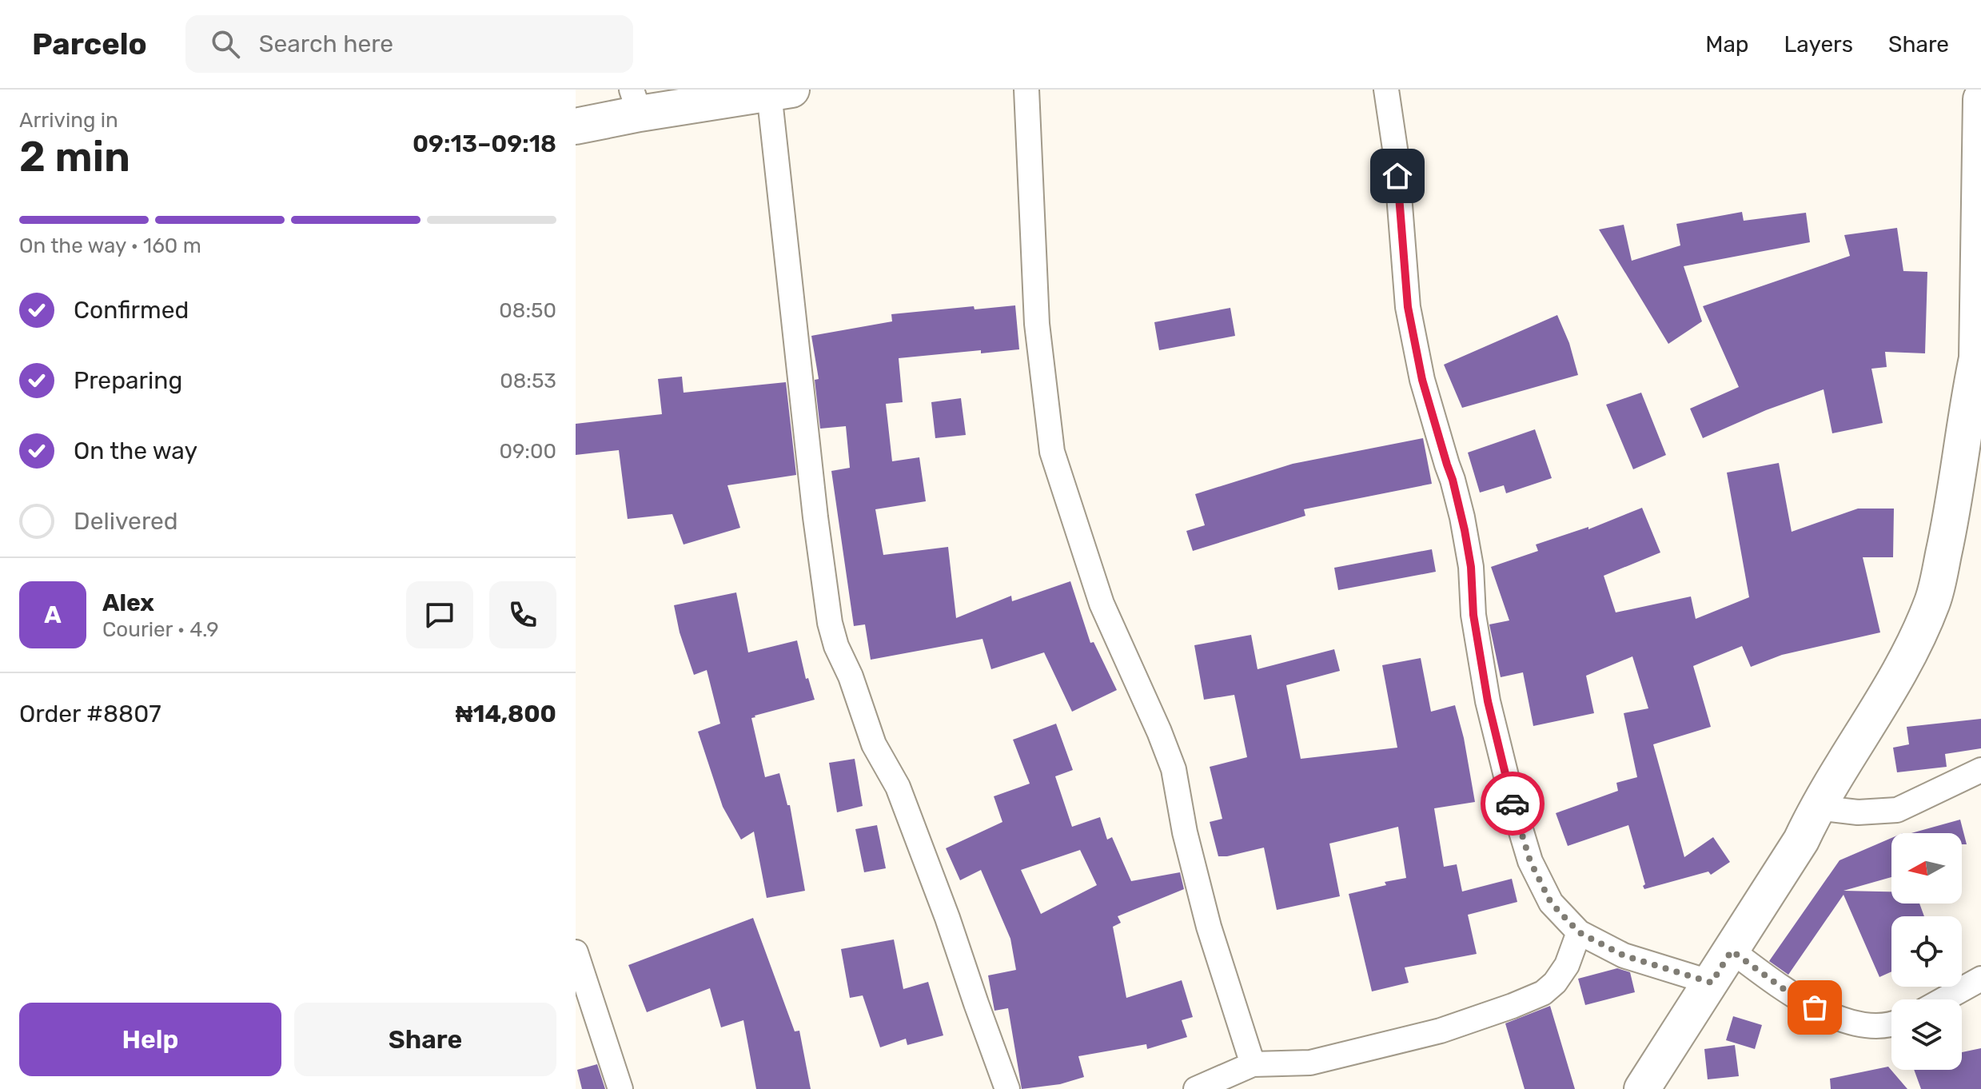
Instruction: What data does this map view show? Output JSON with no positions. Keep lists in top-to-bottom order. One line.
{"north":"left","page":{"header":"Parcelo","search":"Search here","nav":["Map","Layers","Share"],"heading":["2 min","Arriving in","09:13–09:18"],"panel":["Alex","Courier · 4.9","Order #8807","₦14,800"],"bar":"On the way · 160 m","list":[["Confirmed","08:50"],["Preparing","08:53"],["On the way","09:00"],"Delivered"],"round":"A","buttons":["Help","Share"]}}
